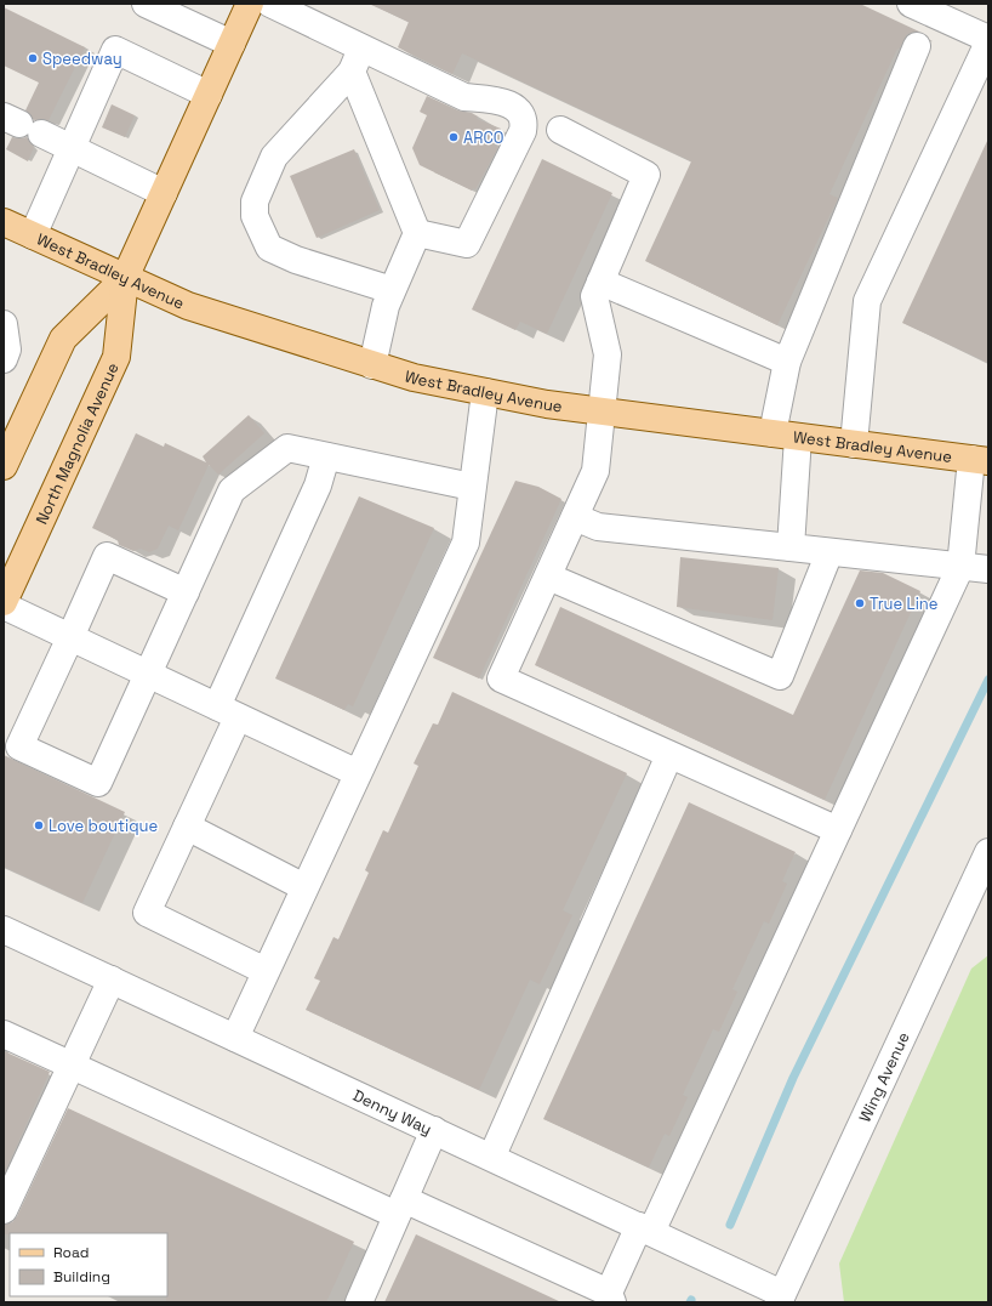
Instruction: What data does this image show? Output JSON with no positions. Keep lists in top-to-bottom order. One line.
{"streets":{"main road":["West Bradley Avenue","North Magnolia Avenue"],"street":["Wing Avenue","Denny Way"]},"crossings":[["West Bradley Avenue","North Magnolia Avenue"],["Wing Avenue","Denny Way"]],"places":["Speedway","ARCO","True Line","Love boutique"],"legend":["Road","Building"]}
